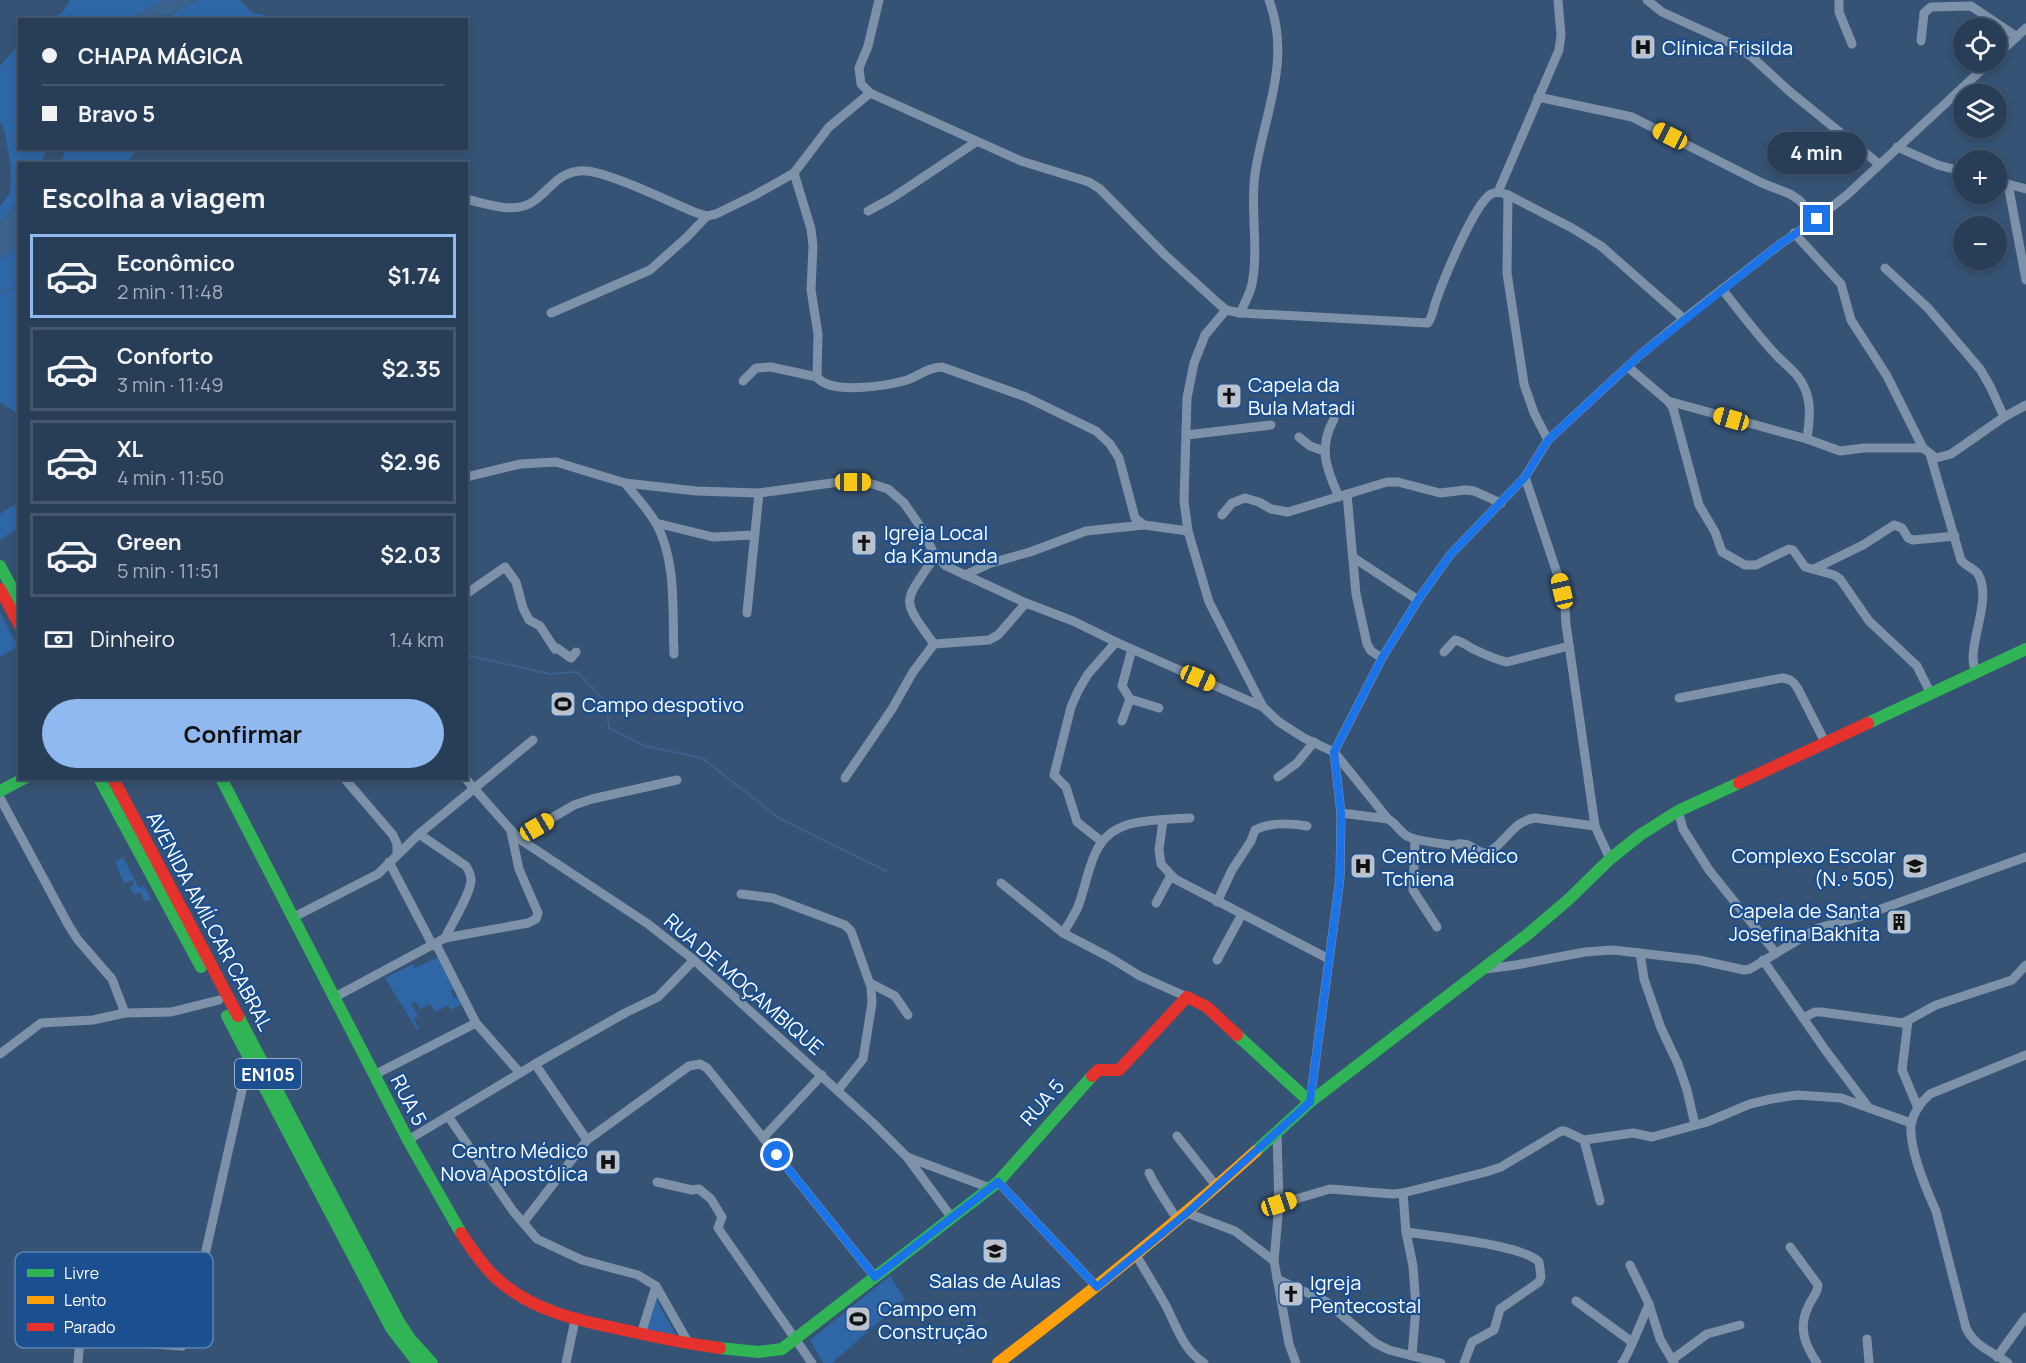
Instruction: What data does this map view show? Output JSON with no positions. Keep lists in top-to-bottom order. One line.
{"streets":{"main road":["AVENIDA AMÍLCAR CABRAL","EN105","RUA 5"],"street":["RUA DE MOÇAMBIQUE"]},"crossings":[["RUA DE MOÇAMBIQUE","RUA 5"]],"places":{"hospital":["Clínica Frisilda","Centro Médico Tchiena","Centro Médico Nova Apostólica"],"church":["Capela da Bula Matadi","Igreja Local da Kamunda","Igreja Pentecostal"],"sports":["Campo despotivo","Campo em Construção"],"school or university":["Complexo Escolar (N.º 505)","Salas de Aulas"],"building":["Capela de Santa Josefina Bakhita"]},"legend":["Livre","Lento","Parado"],"page":{"map_buttons":["+","−"],"banner":["CHAPA MÁGICA","Bravo 5"],"bubble":"4 min","heading":"Escolha a viagem","list":[{"name":"Econômico","note":"2 min · 11:48","value":"$1.74"},{"name":"Conforto","note":"3 min · 11:49","value":"$2.35"},{"name":"XL","note":"4 min · 11:50","value":"$2.96"},{"name":"Green","note":"5 min · 11:51","value":"$2.03"}],"pay":["Dinheiro","1.4 km"],"buttons":"Confirmar"}}
